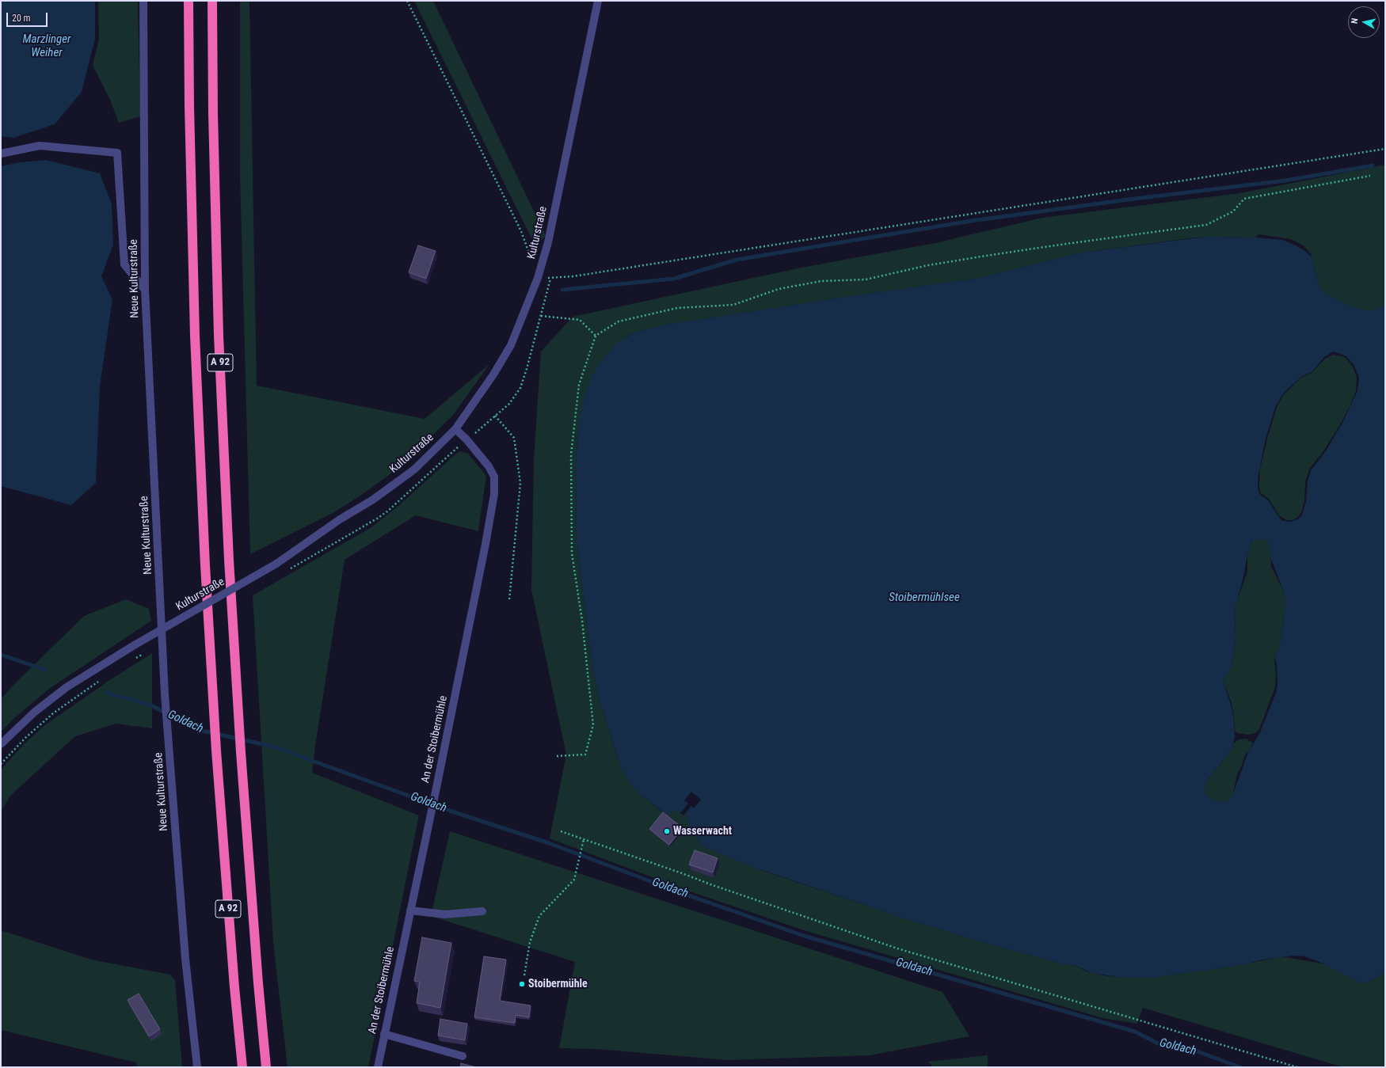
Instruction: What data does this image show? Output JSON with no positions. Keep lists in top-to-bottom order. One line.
{"streets":{"highway":["A 92"],"street":["Kulturstraße","Neue Kulturstraße","An der Stoibermühle"]},"crossings":[["Kulturstraße","An der Stoibermühle"]],"water":["Marzlinger Weiher","Stoibermühlsee","Goldach"],"places":["Wasserwacht","Stoibermühle"],"scale_bar":"20 m","north":"left"}
